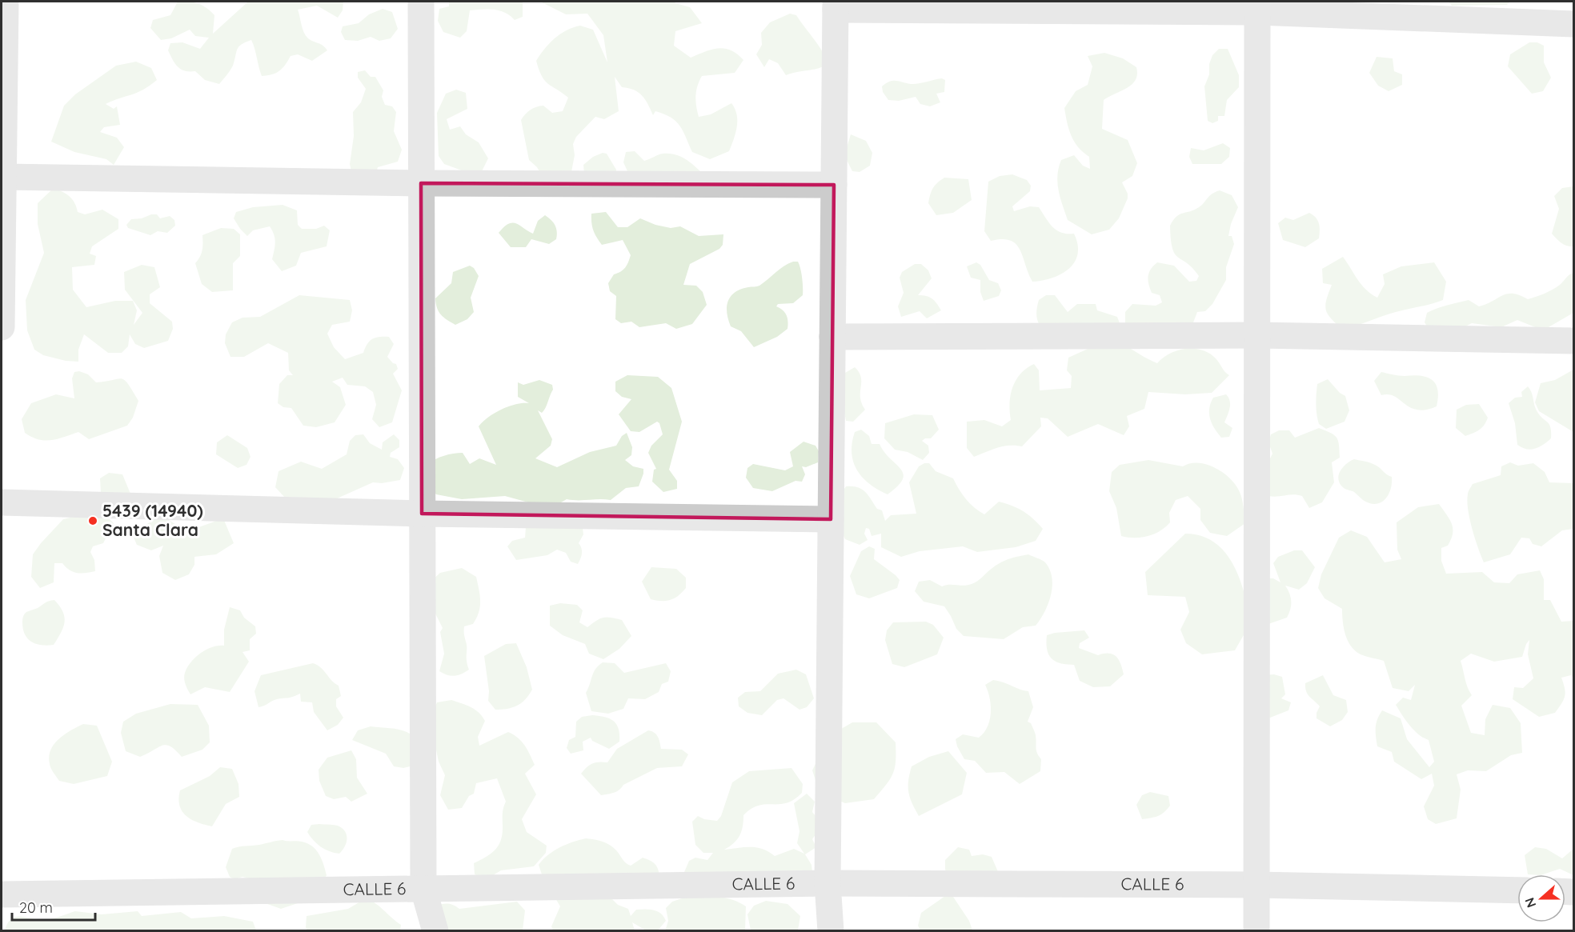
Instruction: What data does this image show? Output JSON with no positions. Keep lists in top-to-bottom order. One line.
{"streets":{"street":["CALLE 6"]},"places":["5439 (14940) Santa Clara"],"scale_bar":"20 m","north":"left"}
